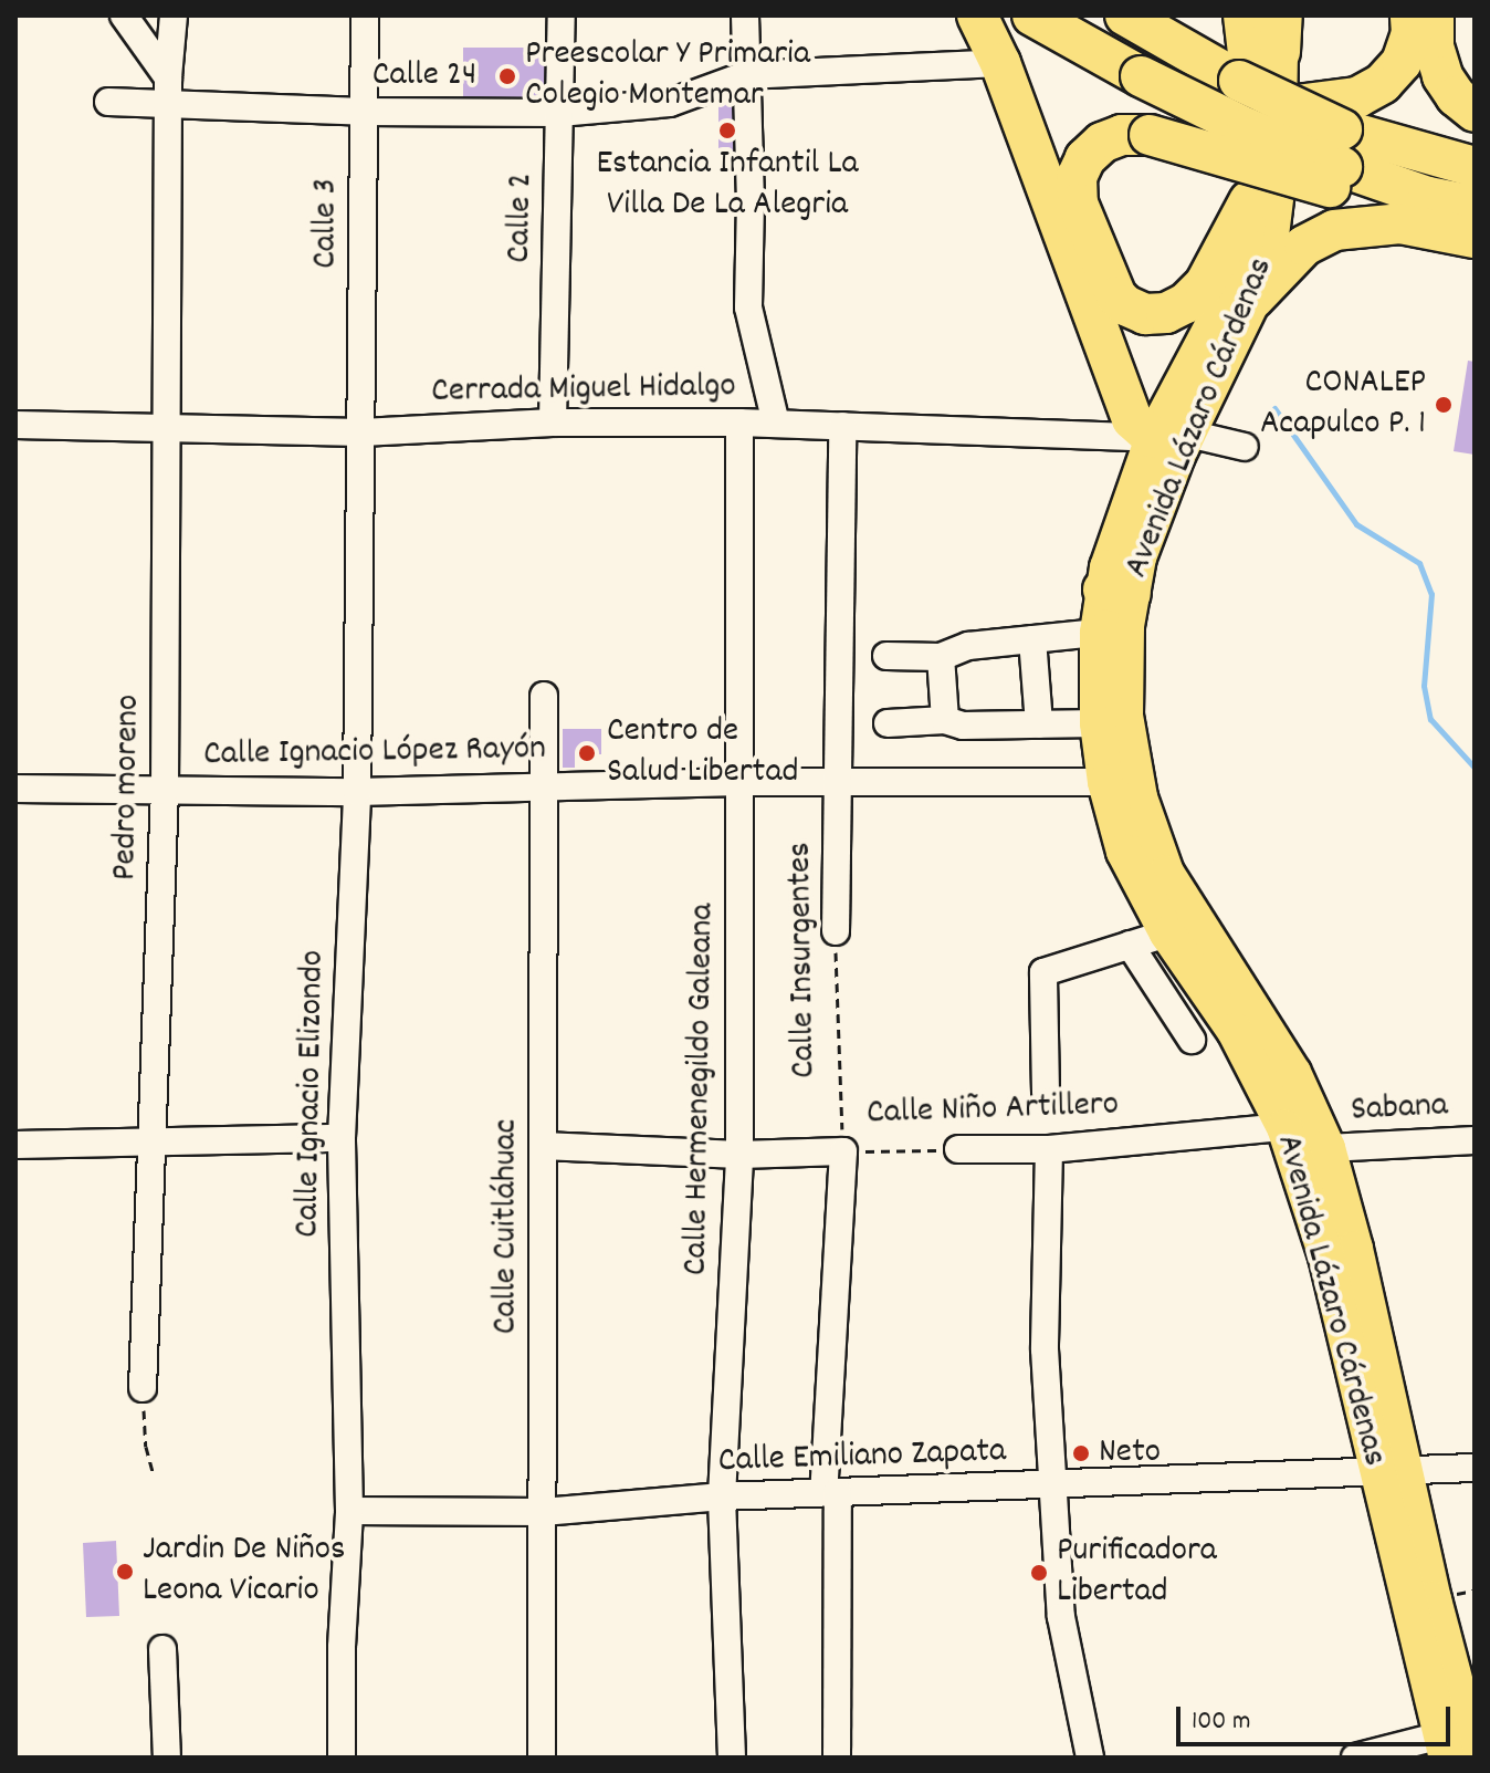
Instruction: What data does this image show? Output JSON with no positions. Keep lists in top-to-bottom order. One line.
{"streets":{"main road":["Avenida Lázaro Cárdenas"],"street":["Calle 24","Calle 2","Calle 3","Cerrada Miguel Hidalgo","Calle Ignacio López Rayón","Pedro moreno","Calle Insurgentes","Calle Hermenegildo Galeana","Calle Ignacio Elizondo","Sabana","Calle Niño Artillero","Calle Cuitláhuac","Calle Emiliano Zapata"]},"crossings":[["Calle 24","Calle 2"],["Calle 24","Calle 3"],["Calle 24","Pedro moreno"],["Calle 2","Cerrada Miguel Hidalgo"],["Calle 3","Cerrada Miguel Hidalgo"],["Calle 3","Calle Ignacio Elizondo"],["Cerrada Miguel Hidalgo","Avenida Lázaro Cárdenas"],["Cerrada Miguel Hidalgo","Pedro moreno"],["Cerrada Miguel Hidalgo","Calle Insurgentes"],["Cerrada Miguel Hidalgo","Calle Hermenegildo Galeana"],["Cerrada Miguel Hidalgo","Calle Ignacio Elizondo"],["Avenida Lázaro Cárdenas","Calle Ignacio López Rayón"],["Avenida Lázaro Cárdenas","Sabana"],["Avenida Lázaro Cárdenas","Calle Niño Artillero"],["Avenida Lázaro Cárdenas","Calle Emiliano Zapata"],["Calle Ignacio López Rayón","Pedro moreno"],["Calle Ignacio López Rayón","Calle Insurgentes"],["Calle Ignacio López Rayón","Calle Hermenegildo Galeana"],["Calle Ignacio López Rayón","Calle Ignacio Elizondo"],["Calle Ignacio López Rayón","Calle Cuitláhuac"],["Calle Insurgentes","Calle Niño Artillero"],["Calle Hermenegildo Galeana","Calle Niño Artillero"],["Calle Hermenegildo Galeana","Calle Emiliano Zapata"],["Calle Ignacio Elizondo","Calle Emiliano Zapata"],["Calle Niño Artillero","Calle Cuitláhuac"],["Calle Cuitláhuac","Calle Emiliano Zapata"]],"places":["Preescolar Y Primaria Colegio Montemar","Estancia Infantil La Villa De La Alegria","CONALEP Acapulco P. 1","Centro de Salud Libertad","Neto","Jardin De Niños Leona Vicario","Purificadora Libertad"],"scale_bar":"100 m"}
